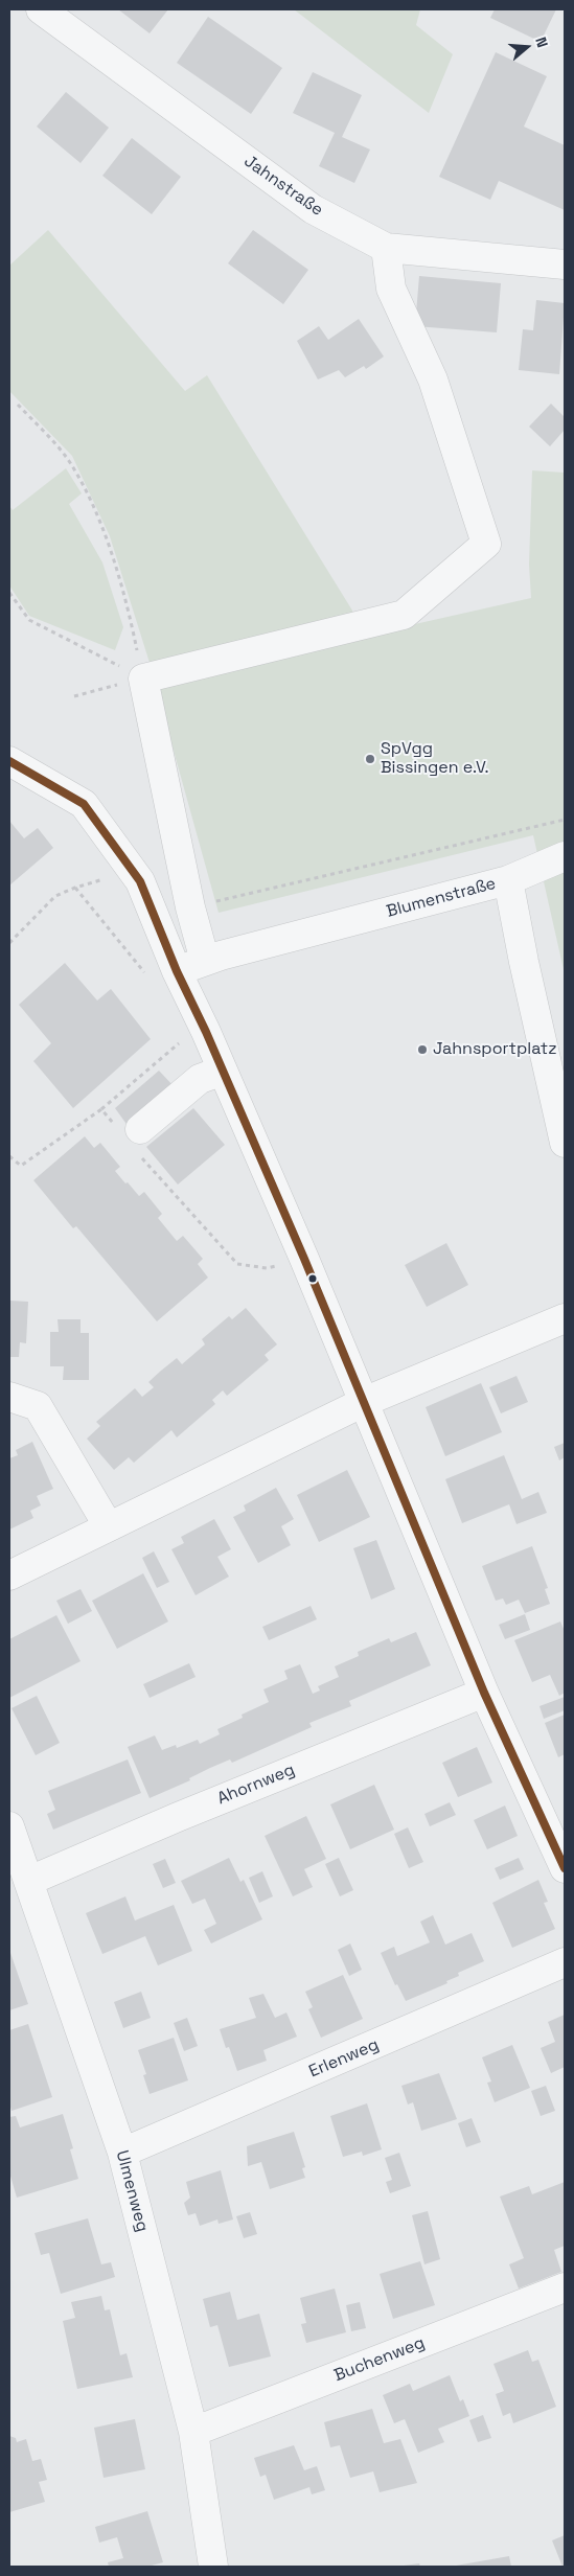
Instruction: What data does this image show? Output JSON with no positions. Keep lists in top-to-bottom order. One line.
{"streets":{"street":["Jahnstraße","Blumenstraße","Ahornweg","Erlenweg","Ulmenweg","Buchenweg"]},"crossings":[["Ahornweg","Ulmenweg"],["Erlenweg","Ulmenweg"],["Ulmenweg","Buchenweg"]],"places":["SpVgg Bissingen e.V.","Jahnsportplatz"],"north":"right"}
